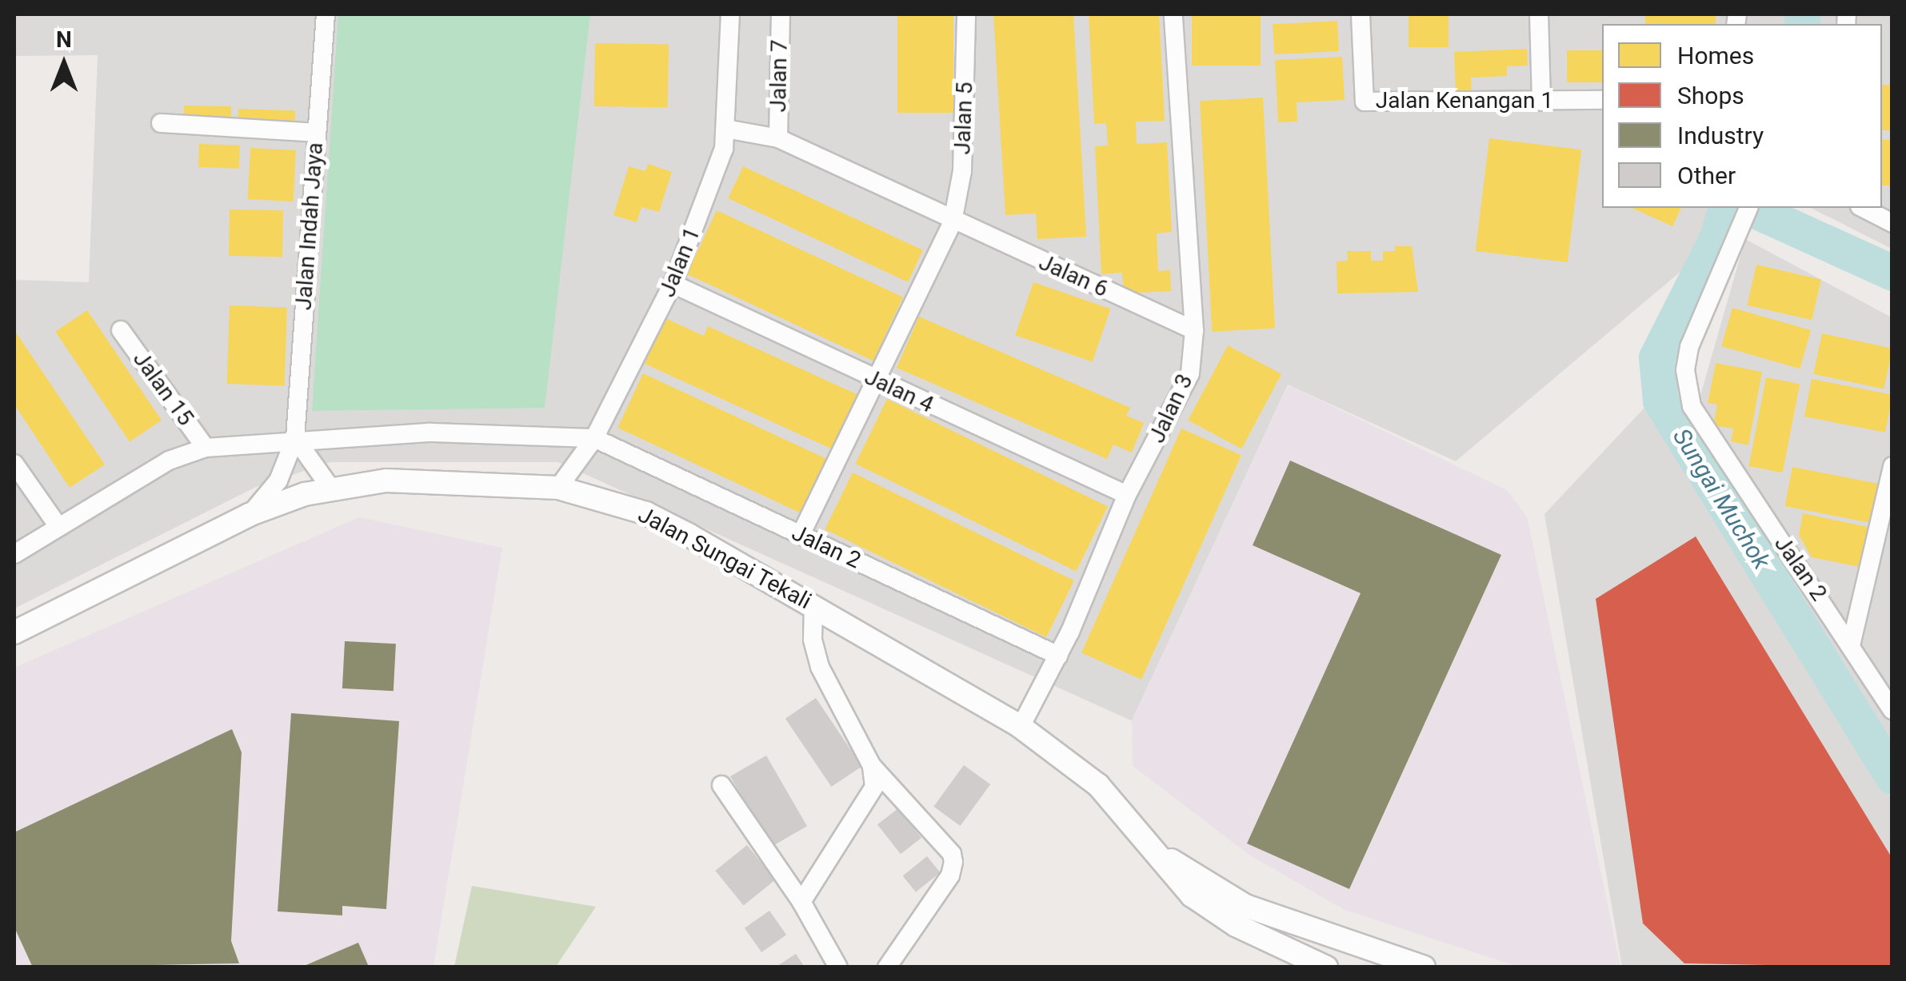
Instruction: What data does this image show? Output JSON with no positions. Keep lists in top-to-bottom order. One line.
{"streets":{"street":["Jalan 7","Jalan Kenangan 1","Jalan 5","Jalan Indah Jaya","Jalan 1","Jalan 6","Jalan 15","Jalan 4","Jalan 3","Jalan 2","Jalan Sungai Tekali"]},"crossings":[["Jalan 7","Jalan 6"],["Jalan 5","Jalan 6"],["Jalan Indah Jaya","Jalan Sungai Tekali"],["Jalan 1","Jalan 6"],["Jalan 1","Jalan 4"],["Jalan 1","Jalan 2"],["Jalan 1","Jalan Sungai Tekali"],["Jalan 6","Jalan 3"],["Jalan 4","Jalan 3"],["Jalan 3","Jalan 2"],["Jalan 3","Jalan Sungai Tekali"]],"water":["Sungai Muchok"],"legend":["Homes","Shops","Industry","Other"],"north":"top"}
